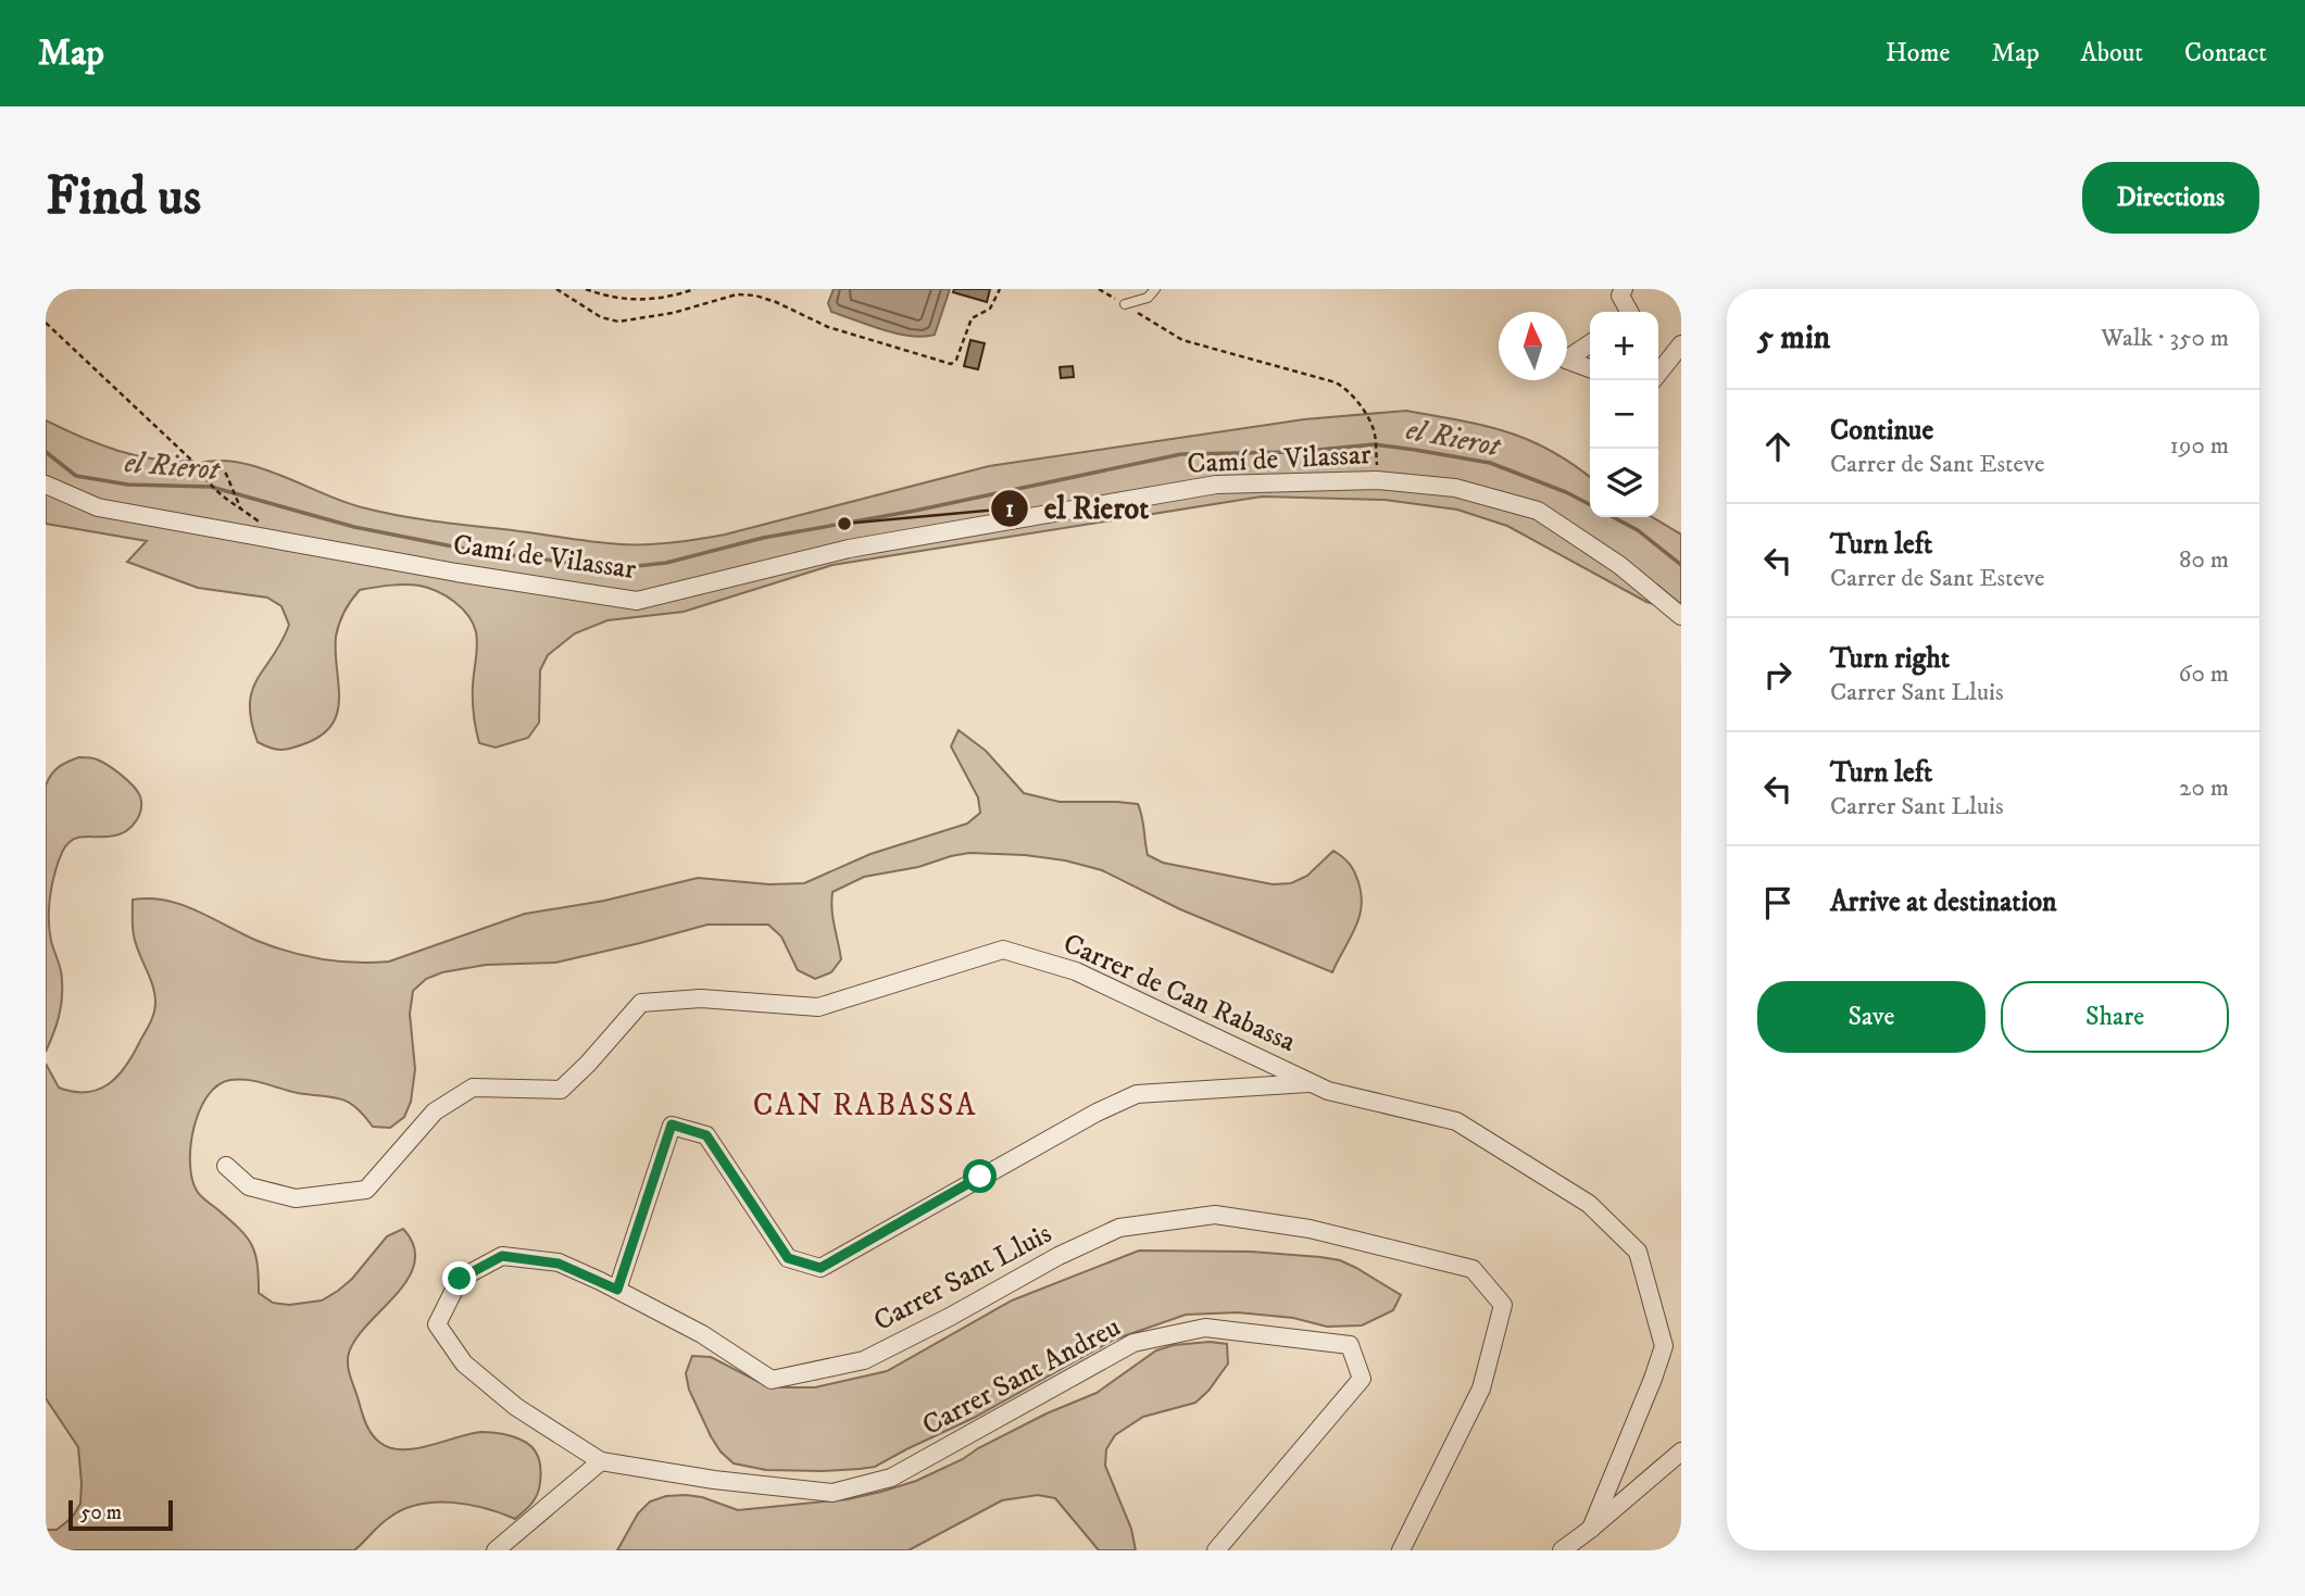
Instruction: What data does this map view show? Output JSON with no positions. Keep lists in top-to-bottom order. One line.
{"streets":{"street":["Camí de Vilassar","Carrer de Can Rabassa","Carrer Sant Lluis","Carrer Sant Andreu"]},"crossings":[["Carrer Sant Lluis","Carrer Sant Andreu"]],"districts":["CAN RABASSA"],"water":["el Rierot"],"places":["el Rierot"],"scale_bar":"50 m","north":"top","page":{"header":"Map","nav":["Home","Map","About","Contact"],"buttons":["Directions",["Save","Share"]],"title":"Find us","heading":["5 min","Walk · 350 m"],"map_buttons":["+","−"],"list":[["Continue","Carrer de Sant Esteve","190 m"],["Turn left","Carrer de Sant Esteve","80 m"],["Turn right","Carrer Sant Lluis","60 m"],["Turn left","Carrer Sant Lluis","20 m"],"Arrive at destination"],"scale":"50 m"}}
